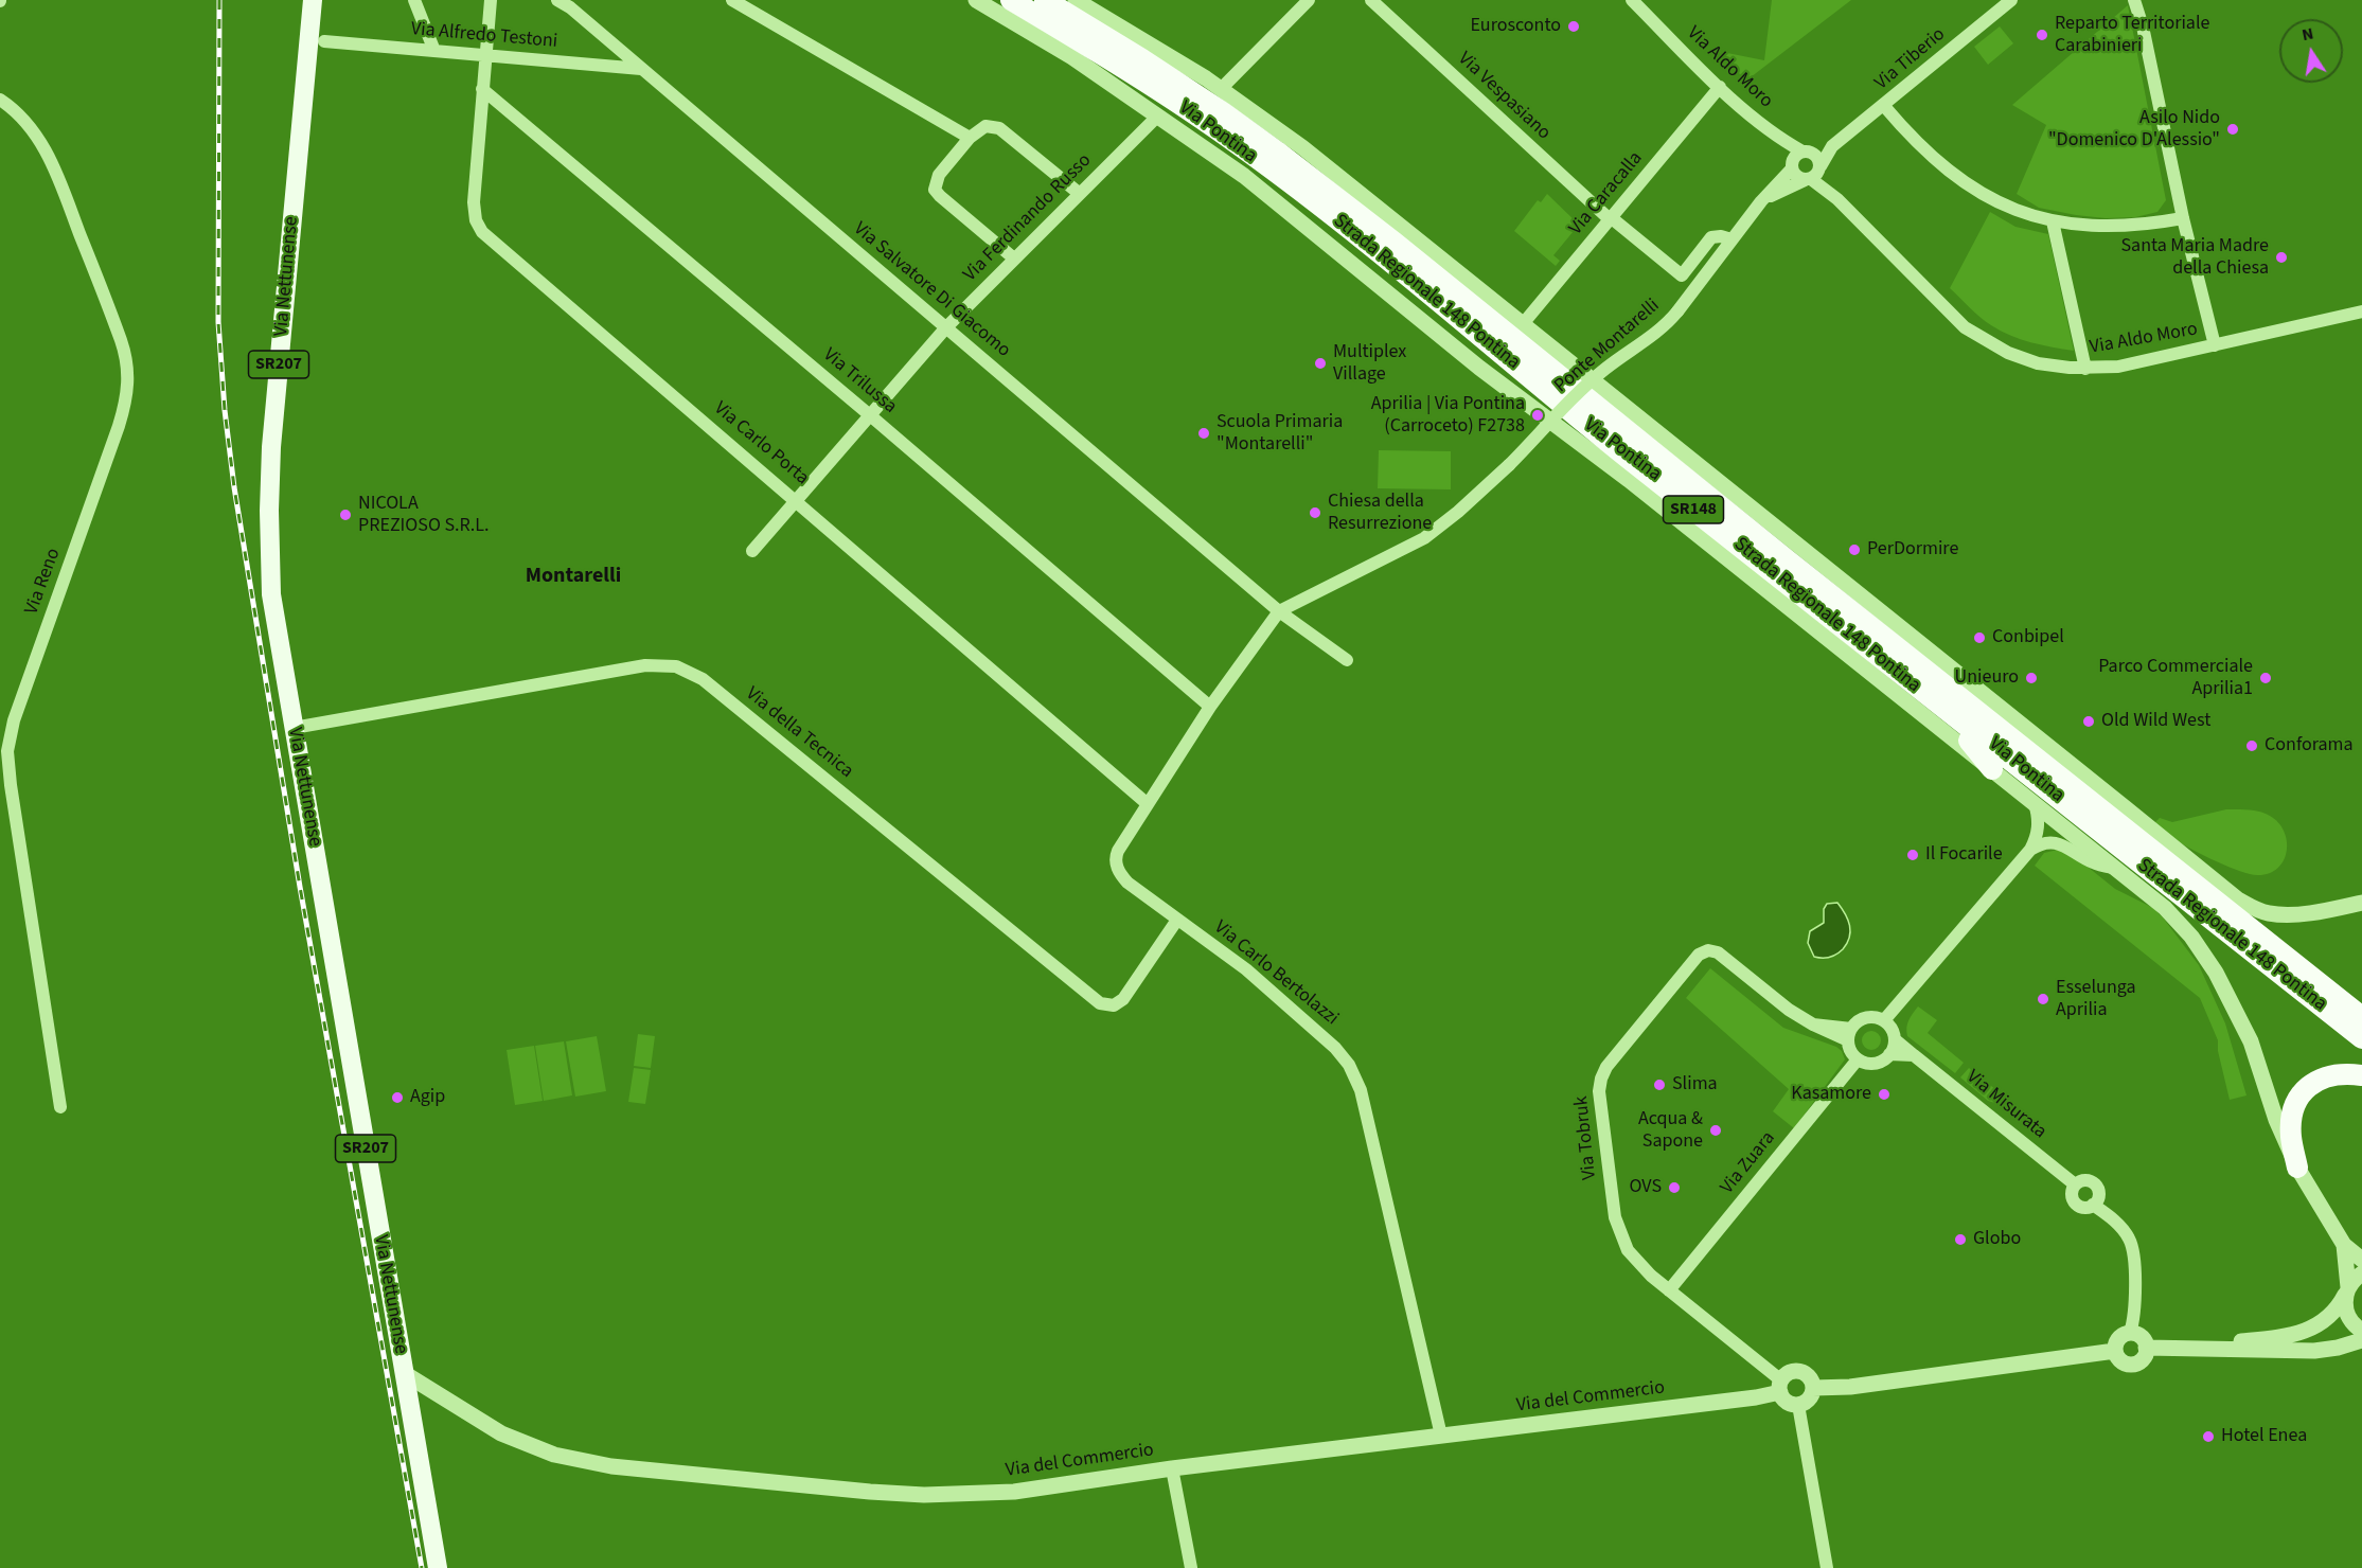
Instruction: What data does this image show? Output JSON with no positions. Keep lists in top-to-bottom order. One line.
{"streets":{"highway":["Strada Regionale 148 Pontina","SR148"],"main road":["Via Nettunense","SR207"],"street":["Via Alfredo Testoni","Via Tiberio","Via Aldo Moro","Via Vespasiano","Via Pontina","Via Caracalla","Via Ferdinando Russo","Via Salvatore Di Giacomo","Ponte Montarelli","Via Trilussa","Via Carlo Porta","Via Reno","Via della Tecnica","Via Carlo Bertolazzi","Via Misurata","Via Tobruk","Via Zuara","Via del Commercio"]},"crossings":[["Via Alfredo Testoni","Via Salvatore Di Giacomo"],["Via Alfredo Testoni","Via Carlo Porta"],["Via Tiberio","Via Aldo Moro"],["Via Aldo Moro","Via Caracalla"],["Via Vespasiano","Via Caracalla"],["Via Vespasiano","Ponte Montarelli"],["Via Pontina","Via Caracalla"],["Via Pontina","Via Ferdinando Russo"],["Via Ferdinando Russo","Via Salvatore Di Giacomo"],["Via Ferdinando Russo","Via Trilussa"],["Via Ferdinando Russo","Via Carlo Porta"],["Via Nettunense","Via della Tecnica"],["Via Nettunense","Via del Commercio"],["Via Salvatore Di Giacomo","Ponte Montarelli"],["Via Salvatore Di Giacomo","Via Carlo Bertolazzi"],["Ponte Montarelli","Via Carlo Bertolazzi"],["Via Trilussa","Via Carlo Porta"],["Via Trilussa","Via Carlo Bertolazzi"],["Via Carlo Porta","Via Carlo Bertolazzi"],["Via della Tecnica","Via Carlo Bertolazzi"],["Via Carlo Bertolazzi","Via del Commercio"],["Via Misurata","Via Tobruk"],["Via Misurata","Via Zuara"],["Via Tobruk","Via Zuara"],["Via Tobruk","Via del Commercio"]],"districts":["Montarelli"],"places":["Eurosconto","Reparto Territoriale Carabinieri","Asilo Nido \"Domenico D'Alessio\"","Santa Maria Madre della Chiesa","Multiplex Village","Aprilia | Via Pontina (Carroceto) F2738","Scuola Primaria \"Montarelli\"","Chiesa della Resurrezione","NICOLA PREZIOSO S.R.L.","PerDormire","Conbipel","Unieuro","Parco Commerciale Aprilia1","Old Wild West","Conforama","Il Focarile","Esselunga Aprilia","Slima","Kasamore","Agip","Acqua & Sapone","OVS","Globo","Hotel Enea"],"north":"top"}
